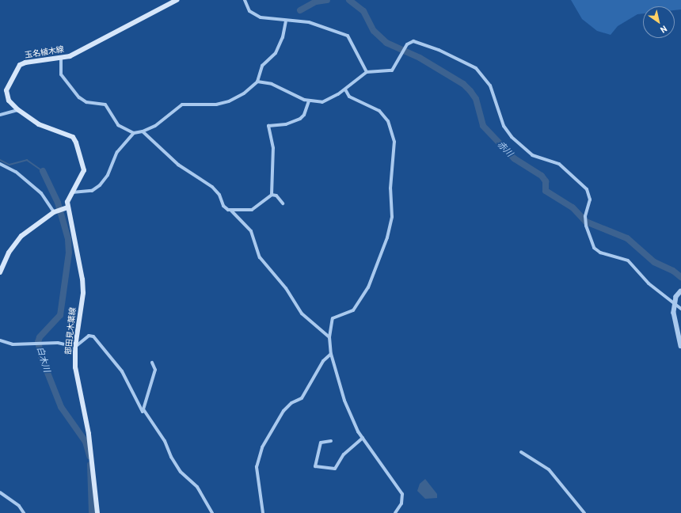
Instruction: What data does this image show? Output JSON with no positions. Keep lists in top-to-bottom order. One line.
{"streets":{"main road":["玉名植木線","部田見木葉線"]},"crossings":[["玉名植木線","部田見木葉線"]],"water":["赤川","白木川"],"north":"bottom right"}
